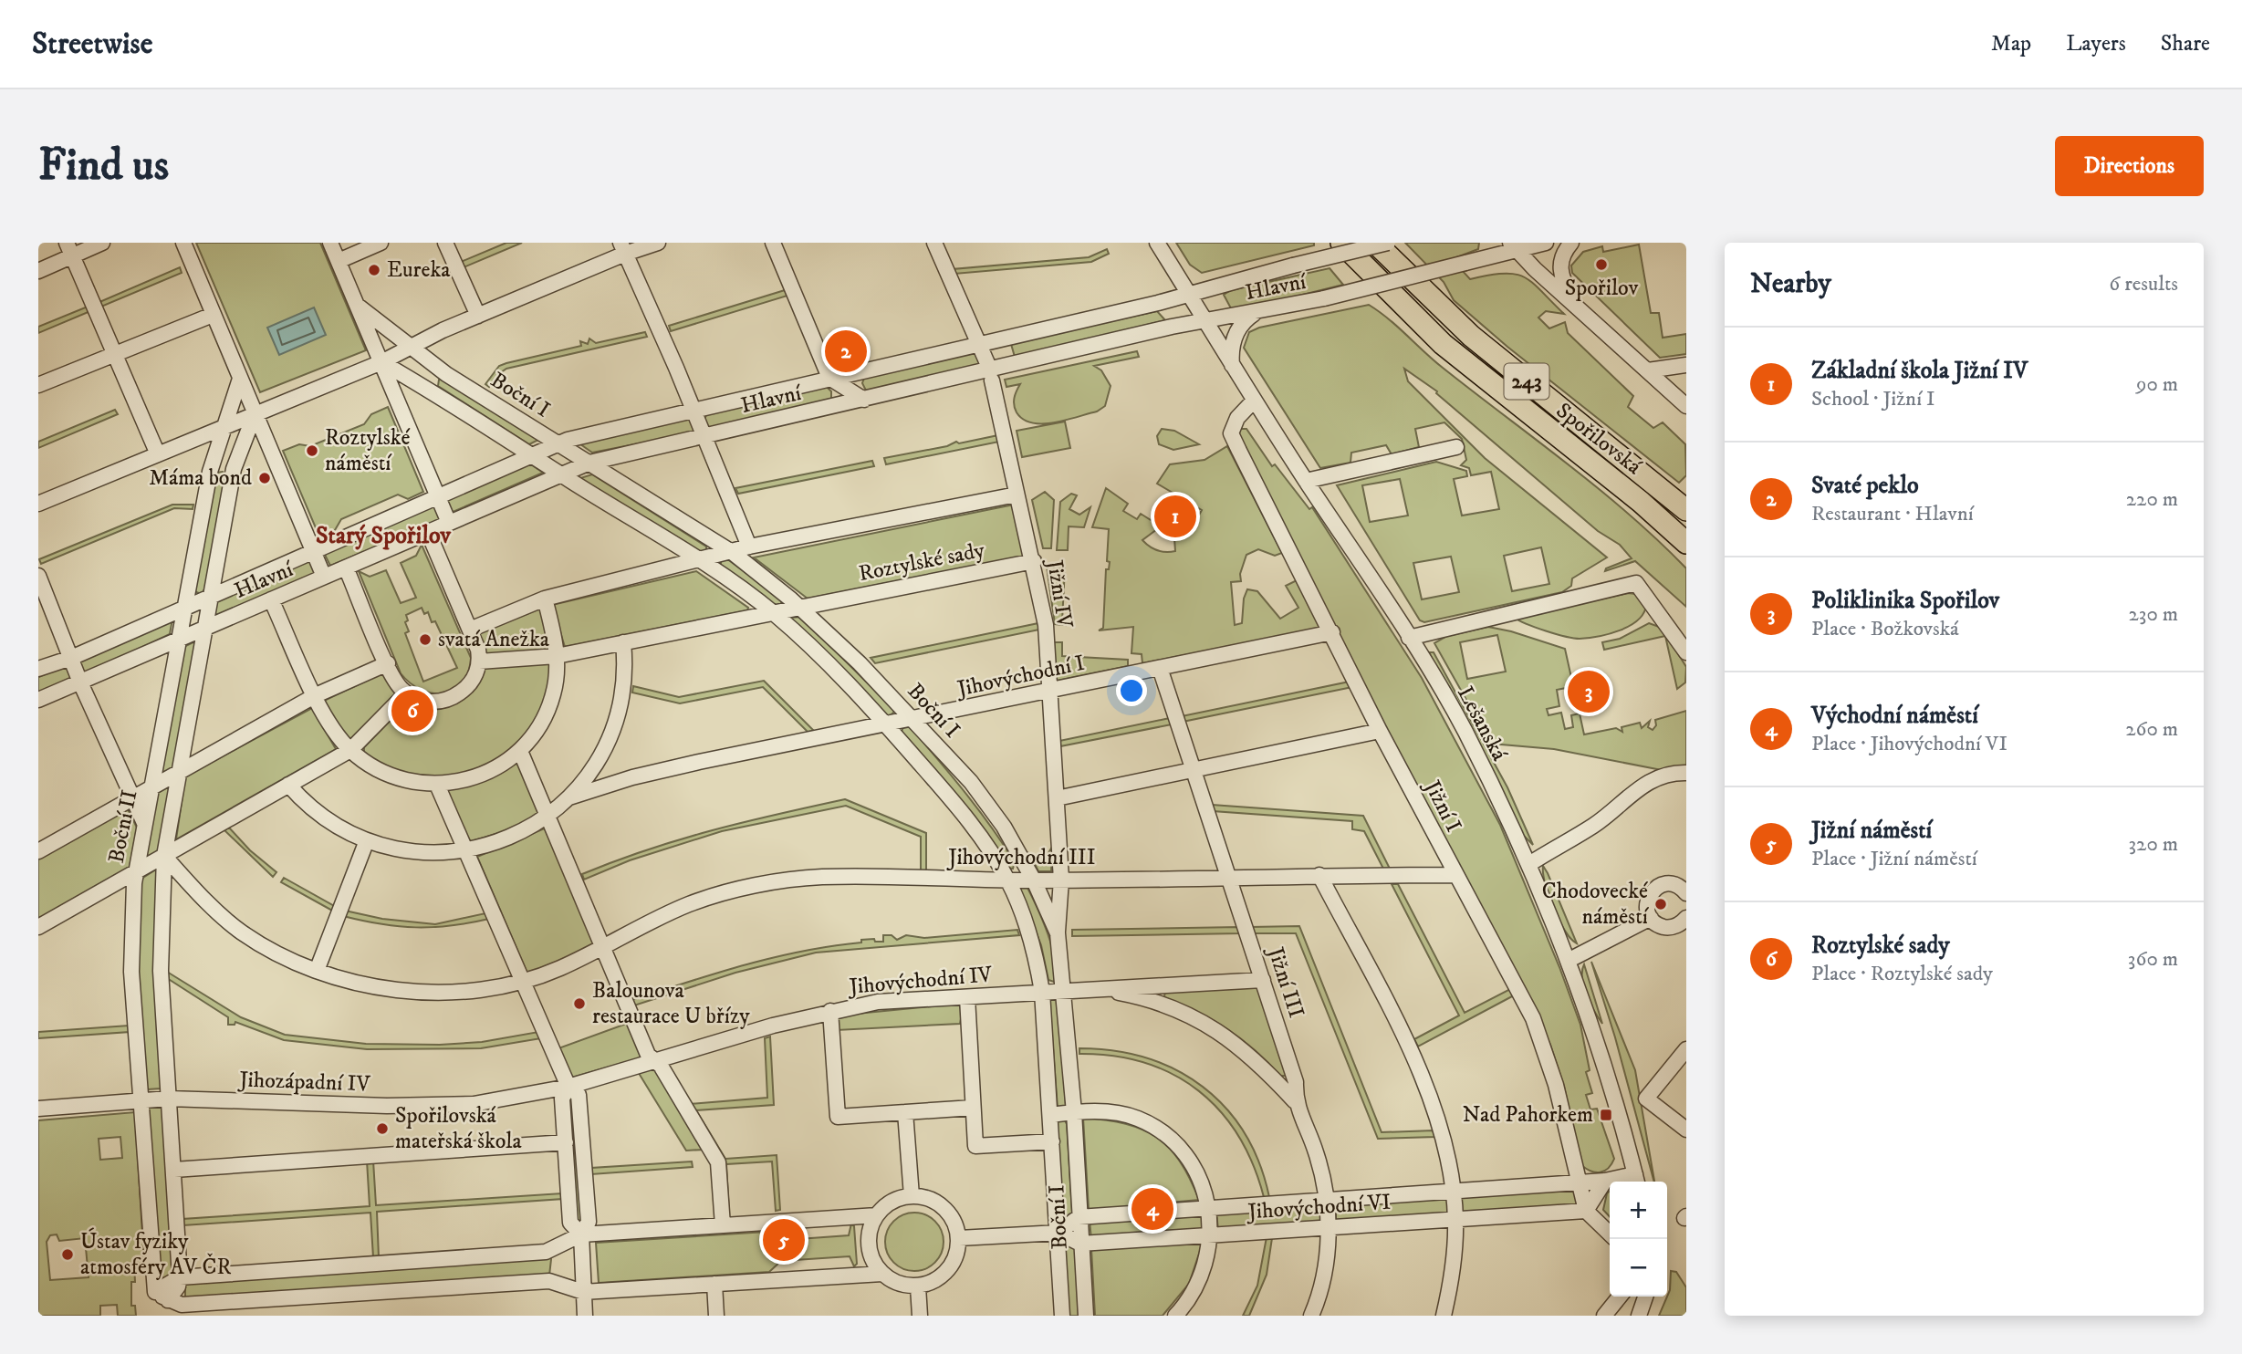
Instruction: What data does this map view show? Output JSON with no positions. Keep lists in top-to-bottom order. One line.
{"streets":{"highway":["243","Spořilovská"],"street":["Hlavní","Boční I","Roztylské sady","Jižní IV","Jihovýchodní I","Lešanská","Jižní I","Boční II","Jihovýchodní III","Jihovýchodní IV","Jižní III","Jihozápadní IV","Jihovýchodní VI"]},"crossings":[["Hlavní","Boční I"],["Hlavní","Jižní IV"],["Hlavní","Lešanská"],["Hlavní","Boční II"],["Boční I","Roztylské sady"],["Boční I","Jižní IV"],["Boční I","Jihovýchodní I"],["Boční I","Jihovýchodní III"],["Boční I","Jihovýchodní IV"],["Boční I","Jihovýchodní VI"],["Roztylské sady","Jižní IV"],["Jižní IV","Jihovýchodní I"],["Jižní IV","Jihovýchodní III"],["Jihovýchodní I","Jižní I"],["Jihovýchodní I","Jižní III"],["Lešanská","Jižní I"],["Lešanská","Jihovýchodní VI"],["Jižní I","Jihovýchodní III"],["Jižní I","Jihovýchodní VI"],["Boční II","Jihovýchodní III"],["Boční II","Jihozápadní IV"],["Jihovýchodní III","Jižní III"],["Jihovýchodní IV","Jižní III"],["Jihovýchodní IV","Jihozápadní IV"],["Jižní III","Jihovýchodní VI"]],"districts":["Starý Spořilov"],"places":{"other":["Spořilov","Eureka","Roztylské náměstí","Máma bond","svatá Anežka","Chodovecké náměstí","Balounova restaurace U břízy","Spořilovská mateřská škola","Ústav fyziky atmosféry AV ČR"],"transit":["Nad Pahorkem"]},"page":{"header":"Streetwise","nav":["Map","Layers","Share"],"buttons":"Directions","title":"Find us","heading":["Nearby","6 results"],"list":[{"mark":"1","name":"Základní škola Jižní IV","note":"School · Jižní I","value":"90 m"},{"mark":"2","name":"Svaté peklo","note":"Restaurant · Hlavní","value":"220 m"},{"mark":"3","name":"Poliklinika Spořilov","note":"Place · Božkovská","value":"230 m"},{"mark":"4","name":"Východní náměstí","note":"Place · Jihovýchodní VI","value":"260 m"},{"mark":"5","name":"Jižní náměstí","note":"Place · Jižní náměstí","value":"320 m"},{"mark":"6","name":"Roztylské sady","note":"Place · Roztylské sady","value":"360 m"}],"pins":["2","1","3","6","4","5"],"map_buttons":["+","−"]}}
